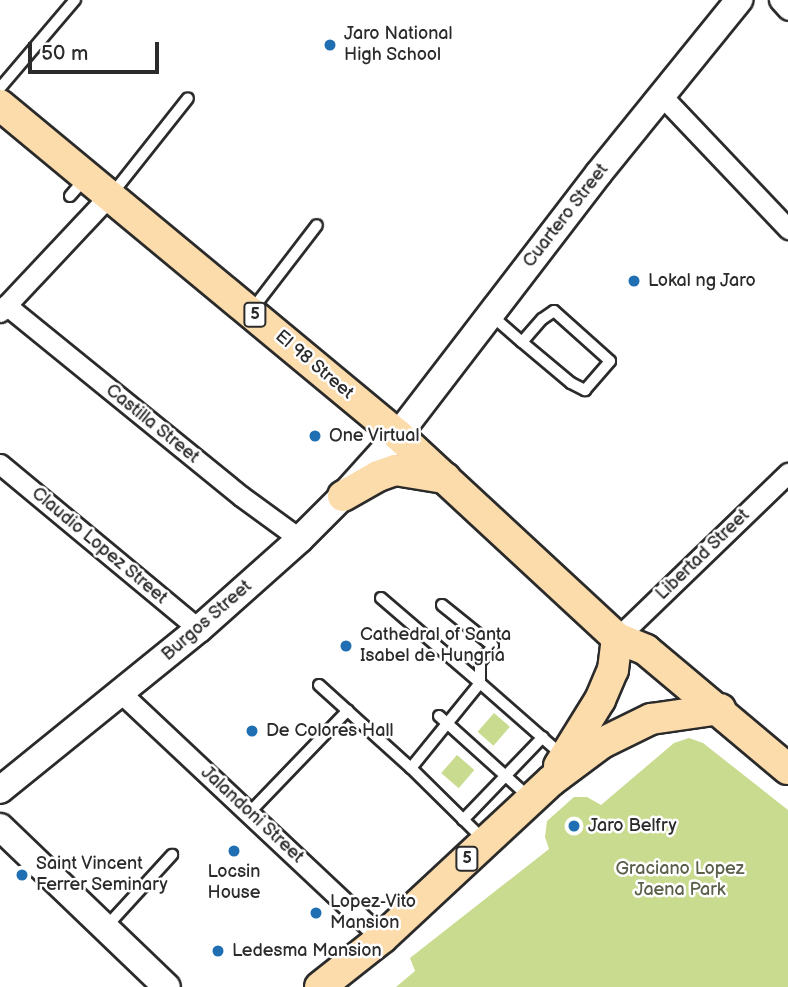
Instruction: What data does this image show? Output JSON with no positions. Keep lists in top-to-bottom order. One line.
{"streets":{"main road":["5","El 98 Street"],"street":["Cuartero Street","Castilla Street","Claudio Lopez Street","Libertad Street","Burgos Street","Jalandoni Street"]},"crossings":[["Cuartero Street","El 98 Street"],["Cuartero Street","Burgos Street"],["5","El 98 Street"],["5","Libertad Street"],["5","Jalandoni Street"],["El 98 Street","Libertad Street"],["El 98 Street","Burgos Street"],["Castilla Street","Burgos Street"],["Claudio Lopez Street","Burgos Street"],["Burgos Street","Jalandoni Street"]],"parks":["Graciano Lopez Jaena Park"],"places":["Jaro National High School","Lokal ng Jaro","One Virtual","Cathedral of Santa Isabel de Hungría","De Colores Hall","Jaro Belfry","Locsin House","Saint Vincent Ferrer Seminary","Lopez-Vito Mansion","Ledesma Mansion"],"scale_bar":"50 m"}
